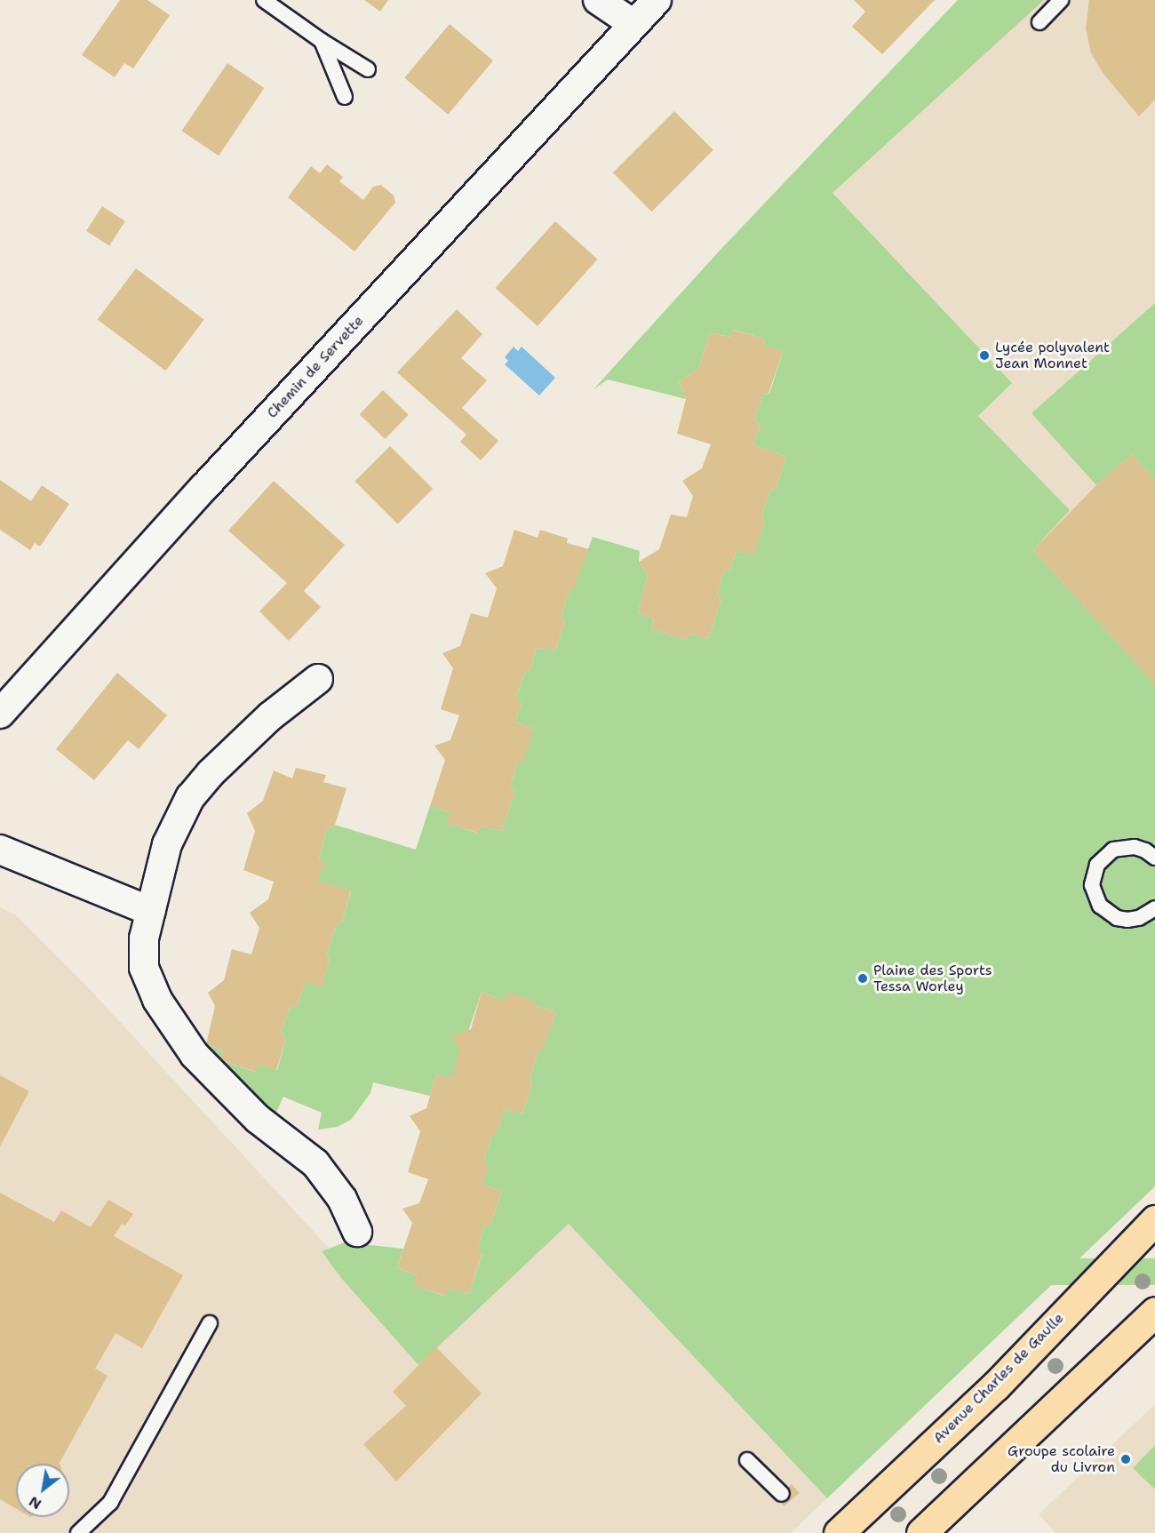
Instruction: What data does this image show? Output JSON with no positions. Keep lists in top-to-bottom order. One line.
{"streets":{"main road":["Avenue Charles de Gaulle"],"street":["Chemin de Servette"]},"places":["Lycée polyvalent Jean Monnet","Plaine des Sports Tessa Worley","Groupe scolaire du Livron"],"north":"bottom left"}
